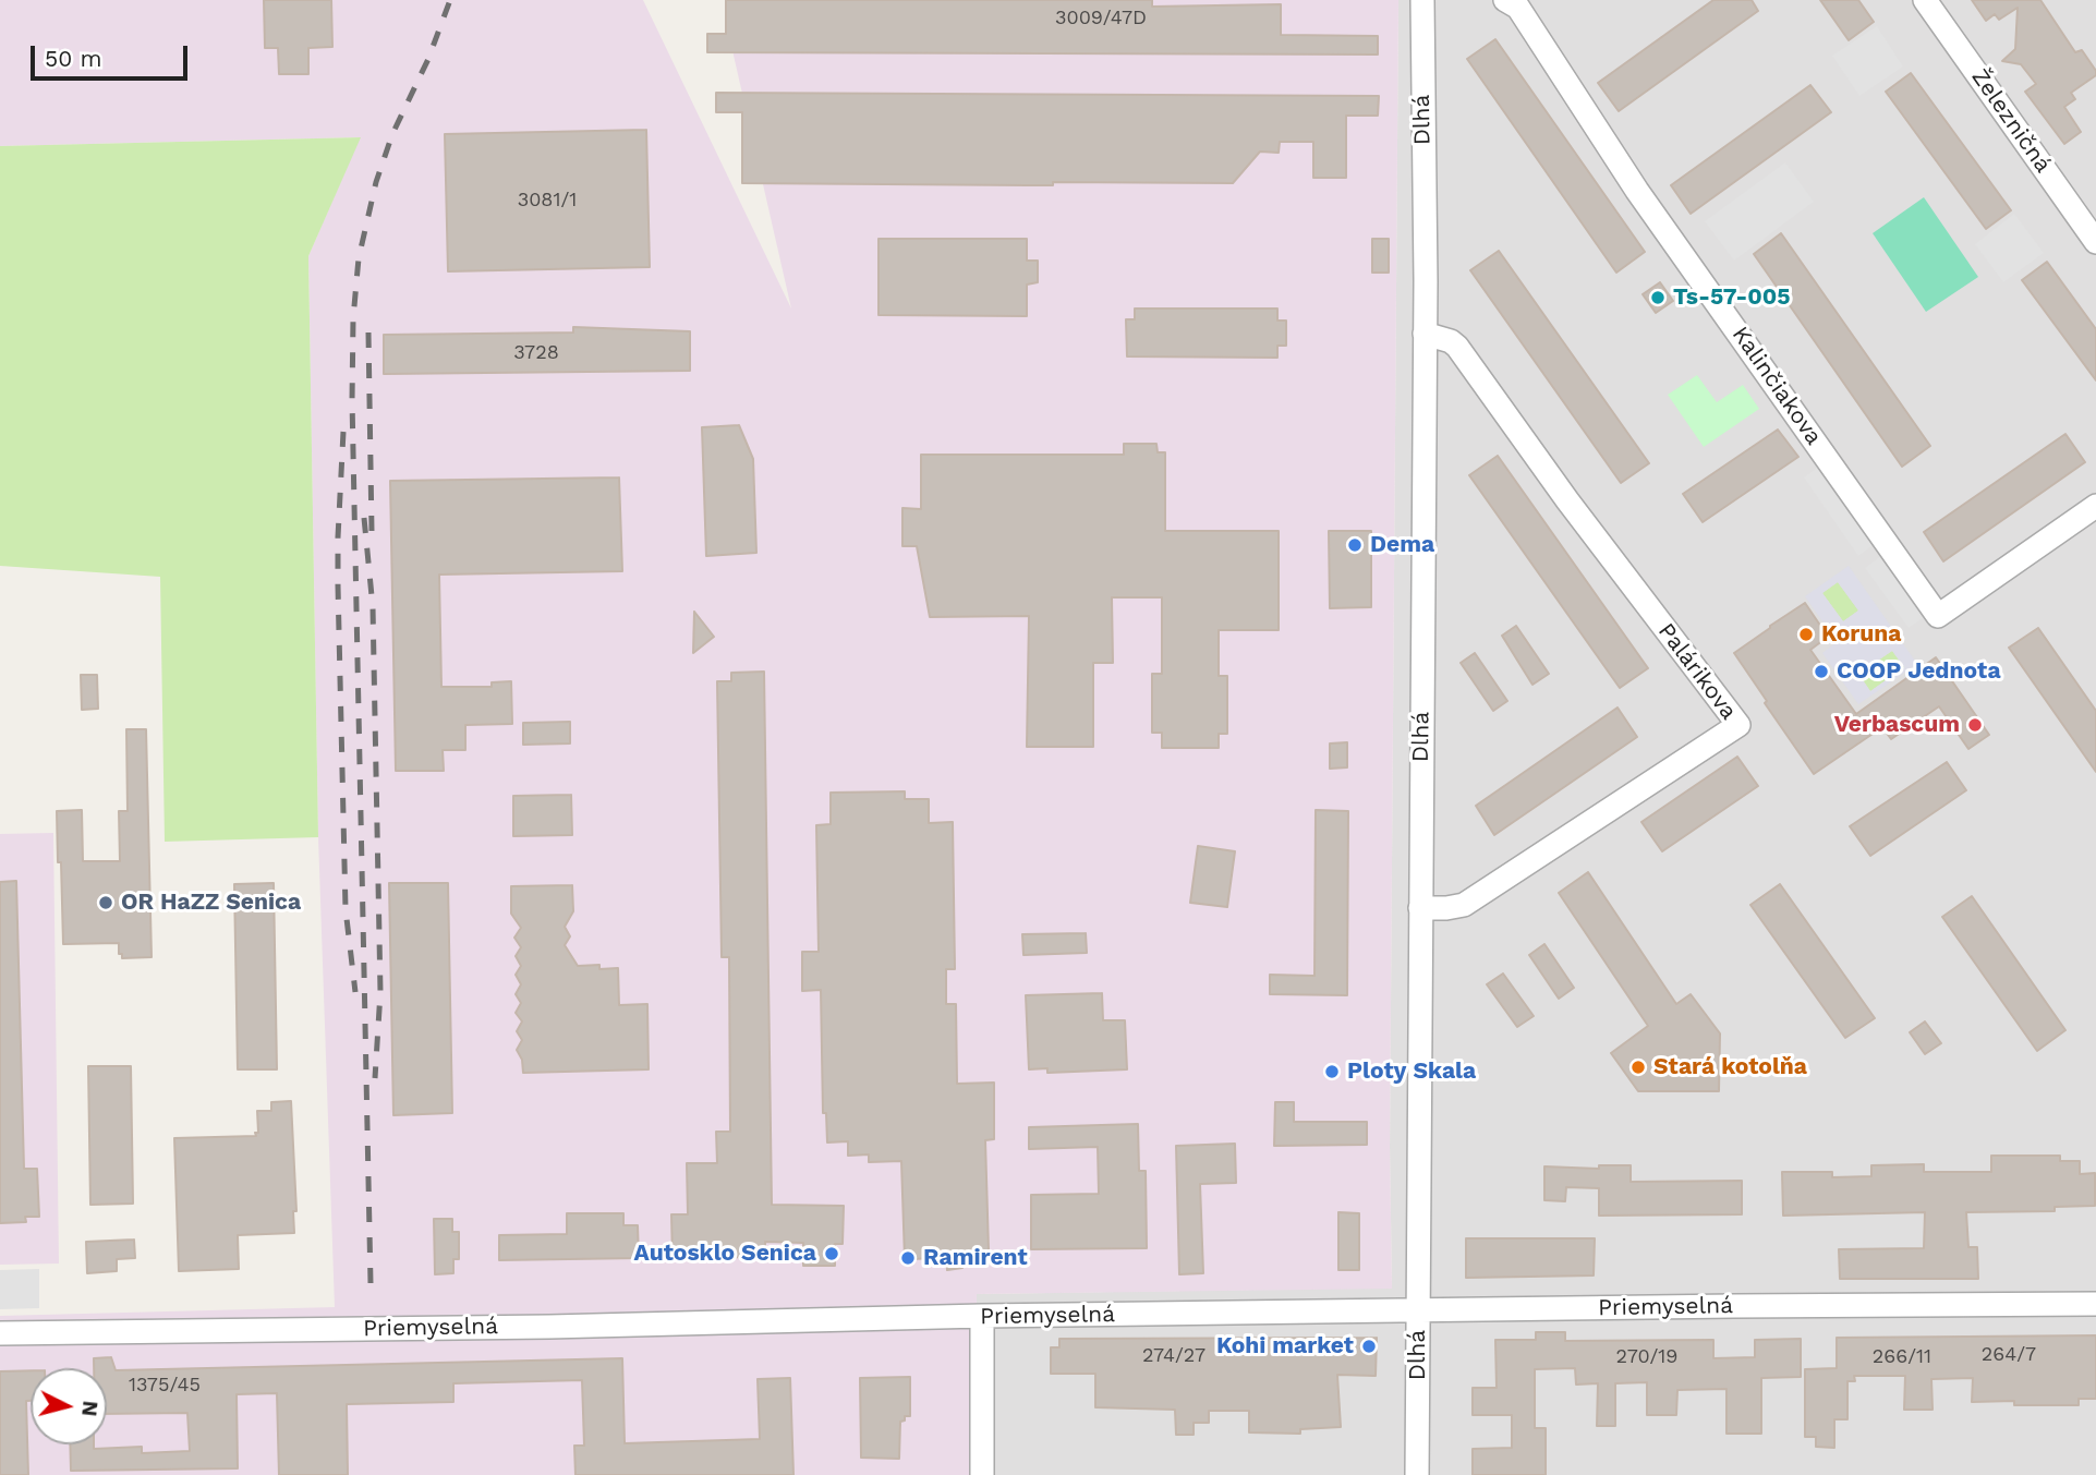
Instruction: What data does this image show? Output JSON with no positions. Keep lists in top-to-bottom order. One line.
{"streets":{"street":["Dlhá","Železničná","Kalinčiakova","Palárikova","Priemyselná"]},"crossings":[["Dlhá","Palárikova"],["Dlhá","Priemyselná"]],"places":["Ts-57-005","Dema","Koruna","COOP Jednota","Verbascum","OR HaZZ Senica","Stará kotolňa","Ploty Skala","Autosklo Senica","Ramirent","Kohi market"],"house_numbers":["3009/47D","3081/1","3728","264/7","274/27","270/19","266/11","1375/45"],"scale_bar":"50 m","north":"right"}
